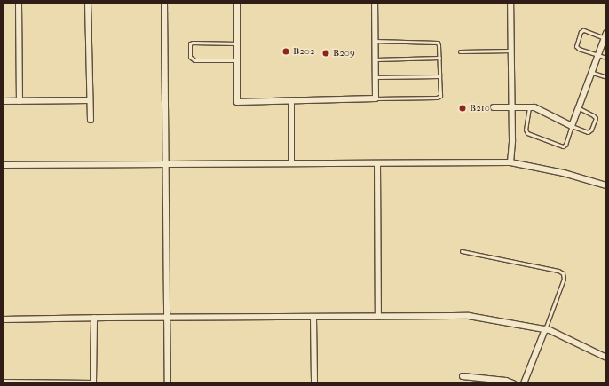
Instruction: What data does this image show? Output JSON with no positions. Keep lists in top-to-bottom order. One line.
{"places":["B202","B209","B210"]}
